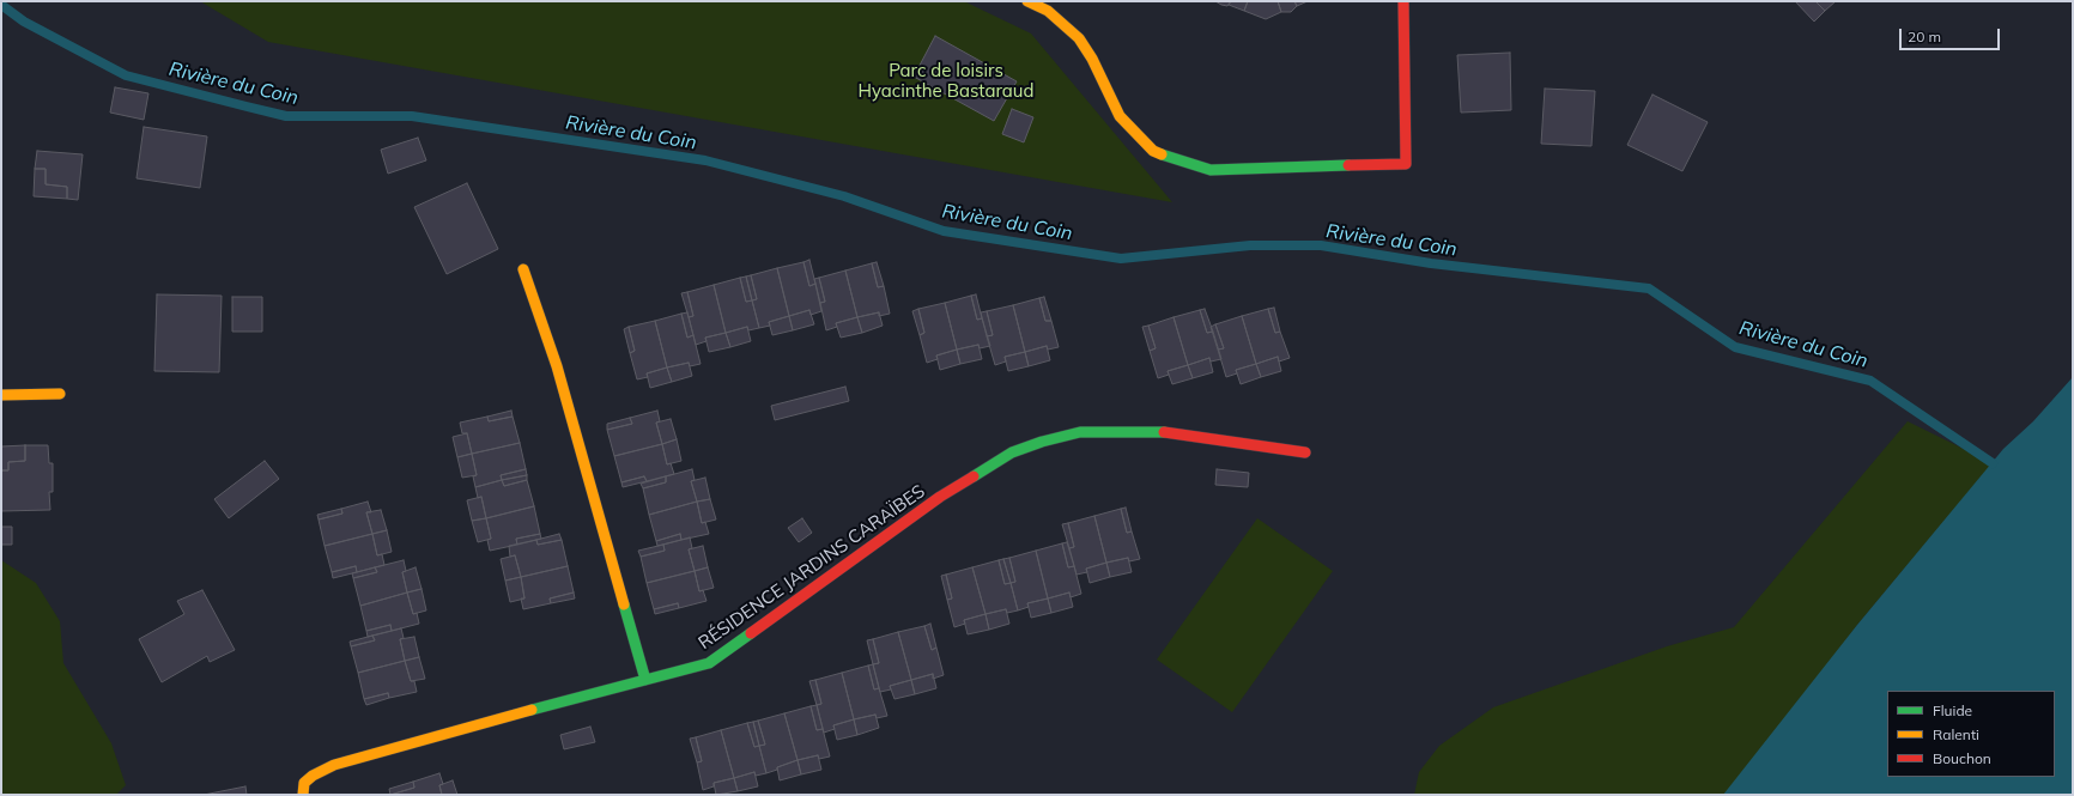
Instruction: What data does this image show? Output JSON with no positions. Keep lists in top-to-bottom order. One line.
{"streets":{"street":["RÉSIDENCE JARDINS CARAÏBES"]},"water":["Rivière du Coin"],"parks":["Parc de loisirs Hyacinthe Bastaraud"],"legend":["Fluide","Ralenti","Bouchon"],"scale_bar":"20 m"}
